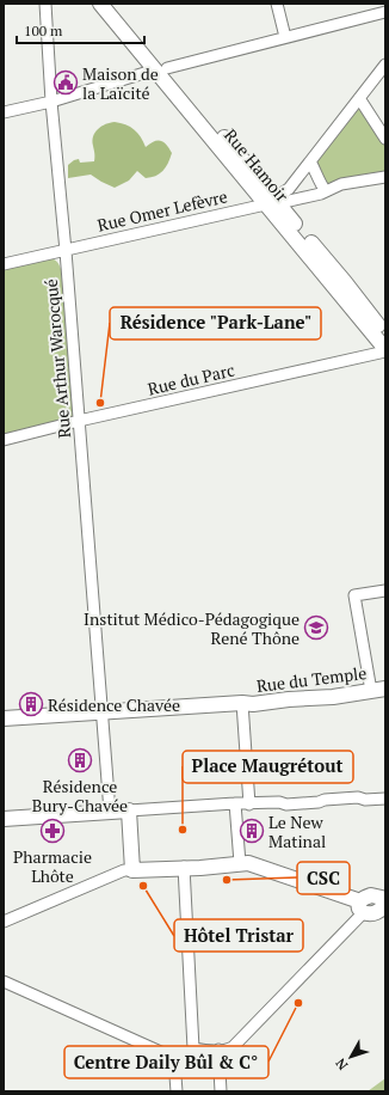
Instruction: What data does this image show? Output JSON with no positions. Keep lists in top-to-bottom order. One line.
{"streets":{"street":["Rue Hamoir","Rue Omer Lefèvre","Rue Arthur Warocqué","Rue du Parc","Rue du Temple"]},"crossings":[["Rue Hamoir","Rue Omer Lefèvre"],["Rue Hamoir","Rue du Parc"],["Rue Omer Lefèvre","Rue Arthur Warocqué"],["Rue Arthur Warocqué","Rue du Parc"],["Rue Arthur Warocqué","Rue du Temple"]],"places":{"public building":["Maison de la Laïcité"],"other":["Résidence \"Park-Lane\"","Place Maugrétout","CSC","Hôtel Tristar","Centre Daily Bûl & C°"],"school or university":["Institut Médico-Pédagogique René Thône"],"building":["Résidence Chavée","Résidence Bury-Chavée","Le New Matinal"],"pharmacy":["Pharmacie Lhôte"]},"scale_bar":"100 m","north":"bottom left"}
